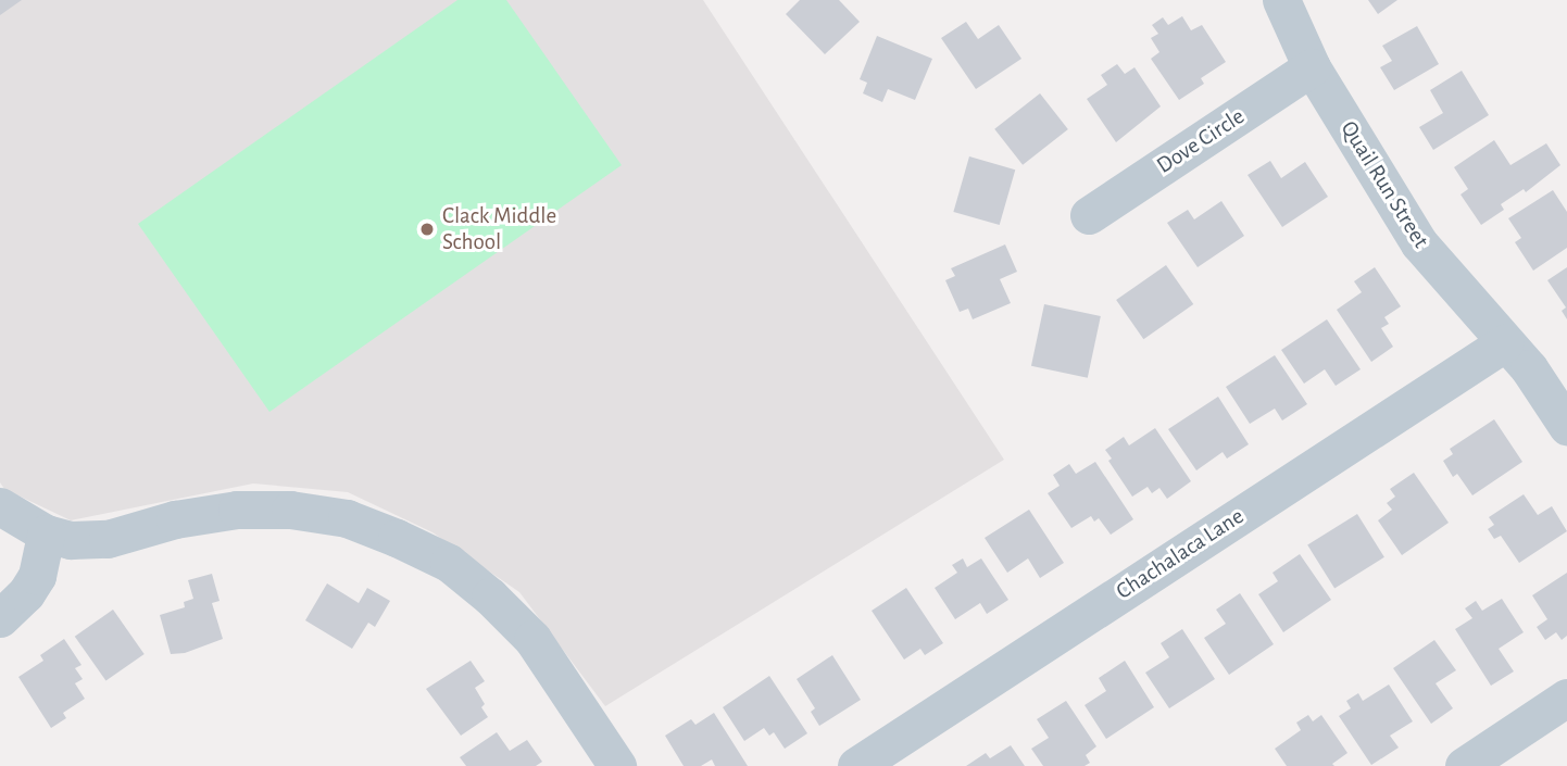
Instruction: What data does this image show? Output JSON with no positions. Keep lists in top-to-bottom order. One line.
{"streets":{"street":["Dove Circle","Quail Run Street","Chachalaca Lane"]},"crossings":[["Dove Circle","Quail Run Street"],["Quail Run Street","Chachalaca Lane"]],"places":["Clack Middle School"]}
